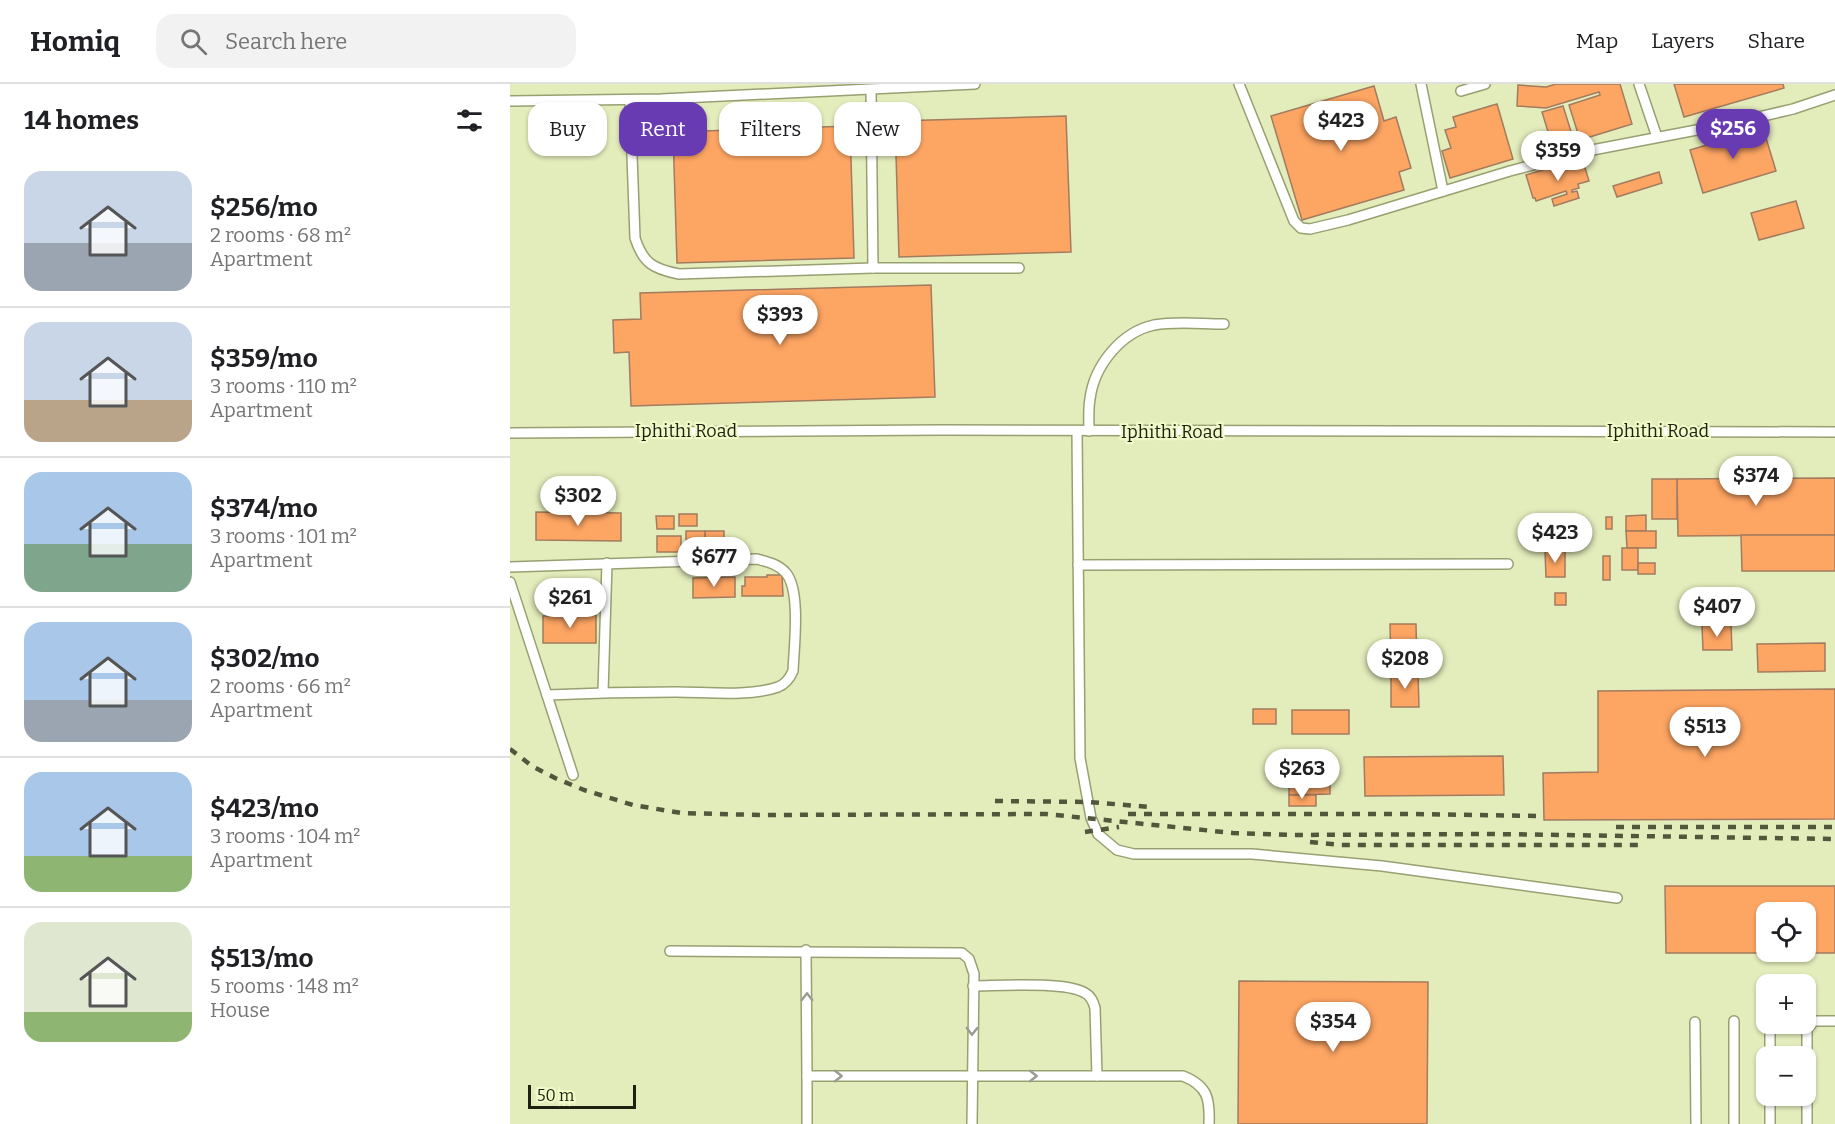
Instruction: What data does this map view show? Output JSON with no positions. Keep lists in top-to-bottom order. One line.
{"streets":{"lane":["Iphithi Road"]},"scale_bar":"50 m","page":{"header":"Homiq","search":"Search here","nav":["Map","Layers","Share"],"heading":"14 homes","price":["$423","$256","$359","$393","$374","$302","$423","$677","$261","$407","$208","$513","$263","$354"],"chip":["Buy","Rent","Filters","New"],"list":[{"name":"$256/mo","note":"2 rooms · 68 m² · Apartment"},{"name":"$359/mo","note":"3 rooms · 110 m² · Apartment"},{"name":"$374/mo","note":"3 rooms · 101 m² · Apartment"},{"name":"$302/mo","note":"2 rooms · 66 m² · Apartment"},{"name":"$423/mo","note":"3 rooms · 104 m² · Apartment"},{"name":"$513/mo","note":"5 rooms · 148 m² · House"}],"map_buttons":["+","−"],"scale":"50 m"}}
